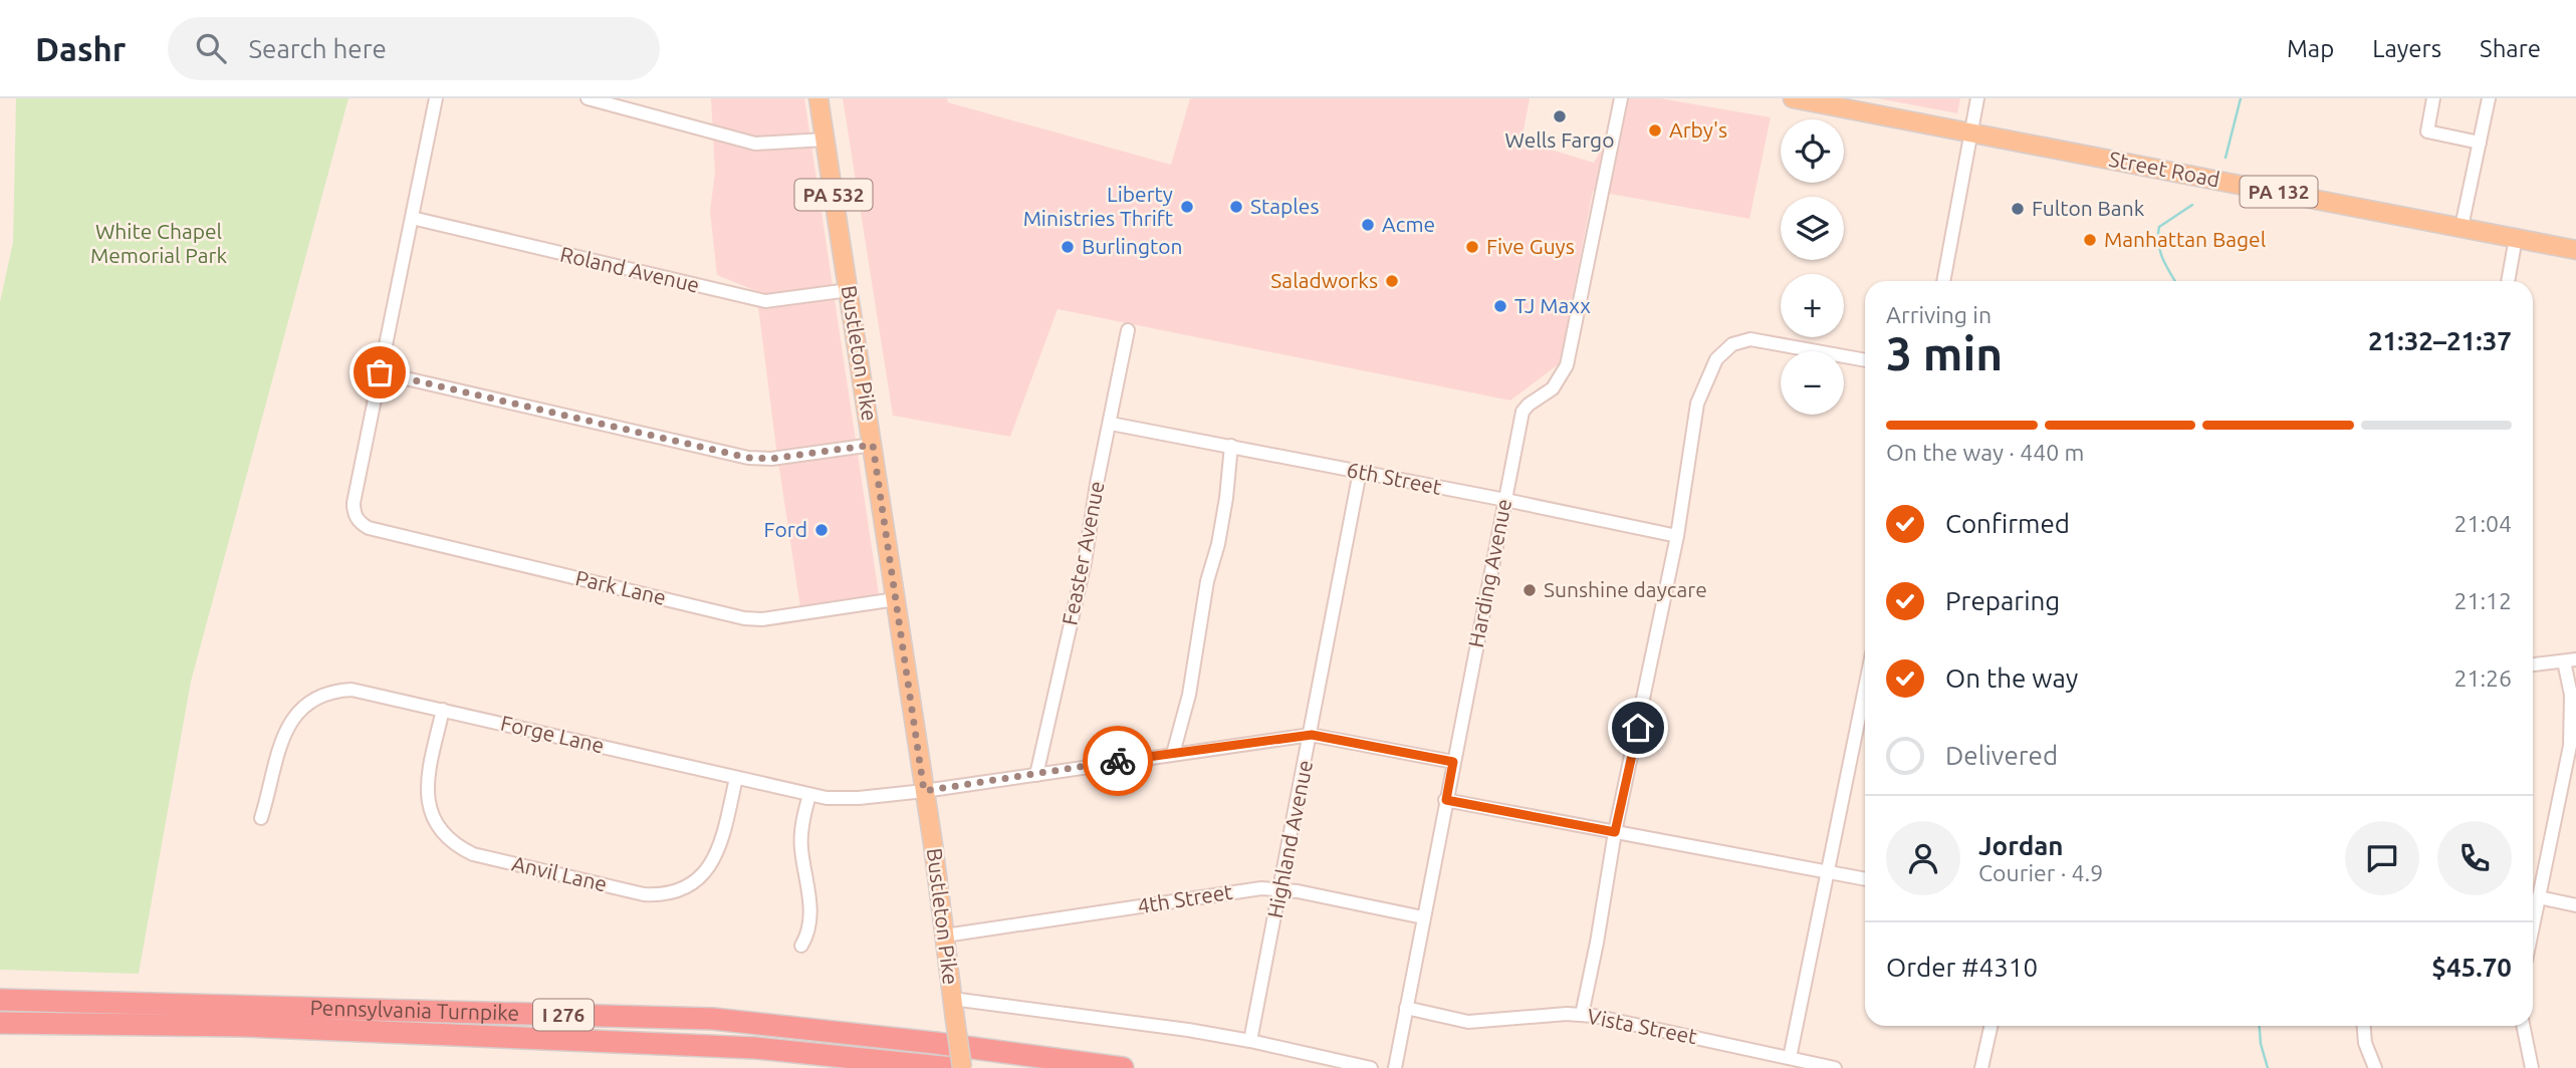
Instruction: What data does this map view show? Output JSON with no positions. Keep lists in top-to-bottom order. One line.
{"streets":{"highway":["Pennsylvania Turnpike","I 276"],"main road":["Street Road","PA 132","PA 532","Bustleton Pike"],"street":["Roland Avenue","6th Street","Feaster Avenue","Harding Avenue","Park Lane","Forge Lane","Highland Avenue","Anvil Lane","4th Street","Vista Street"]},"crossings":[["Roland Avenue","Bustleton Pike"],["Bustleton Pike","Park Lane"],["Bustleton Pike","Forge Lane"],["Bustleton Pike","4th Street"],["6th Street","Feaster Avenue"],["6th Street","Harding Avenue"],["6th Street","Highland Avenue"],["Feaster Avenue","Forge Lane"],["Harding Avenue","Forge Lane"],["Harding Avenue","4th Street"],["Harding Avenue","Vista Street"],["Forge Lane","Highland Avenue"],["Forge Lane","Anvil Lane"],["Highland Avenue","4th Street"]],"parks":["White Chapel Memorial Park"],"places":["Wells Fargo","Arby's","Liberty Ministries Thrift","Staples","Fulton Bank","Acme","Manhattan Bagel","Burlington","Five Guys","Saladworks","TJ Maxx","Ford","Sunshine daycare"],"page":{"header":"Dashr","search":"Search here","nav":["Map","Layers","Share"],"map_buttons":["+","−"],"heading":["3 min","Arriving in","21:32–21:37"],"panel":["Jordan","Courier · 4.9","Order #4310","$45.70"],"bar":"On the way · 440 m","list":[["Confirmed","21:04"],["Preparing","21:12"],["On the way","21:26"],"Delivered"]}}
